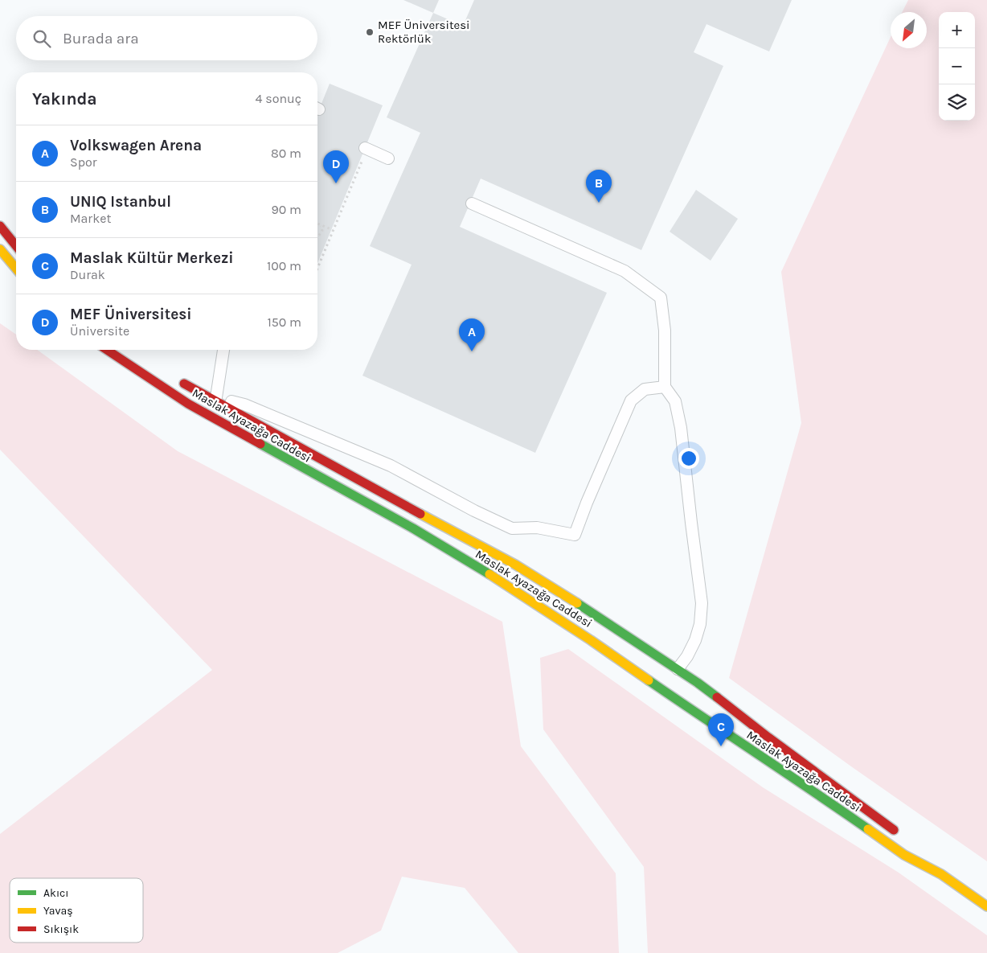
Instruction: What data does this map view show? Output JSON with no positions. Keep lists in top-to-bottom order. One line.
{"streets":{"main road":["Maslak Ayazağa Caddesi"]},"places":["MEF Üniversitesi Rektörlük"],"legend":["Akıcı","Yavaş","Sıkışık"],"north":"bottom left","page":{"map_buttons":["+","−"],"search":"Burada ara","heading":["Yakında","4 sonuç"],"list":[{"mark":"A","name":"Volkswagen Arena","note":"Spor","value":"80 m"},{"mark":"B","name":"UNIQ Istanbul","note":"Market","value":"90 m"},{"mark":"C","name":"Maslak Kültür Merkezi","note":"Durak","value":"100 m"},{"mark":"D","name":"MEF Üniversitesi","note":"Üniversite","value":"150 m"}],"pins":["D","B","A","C"]}}
